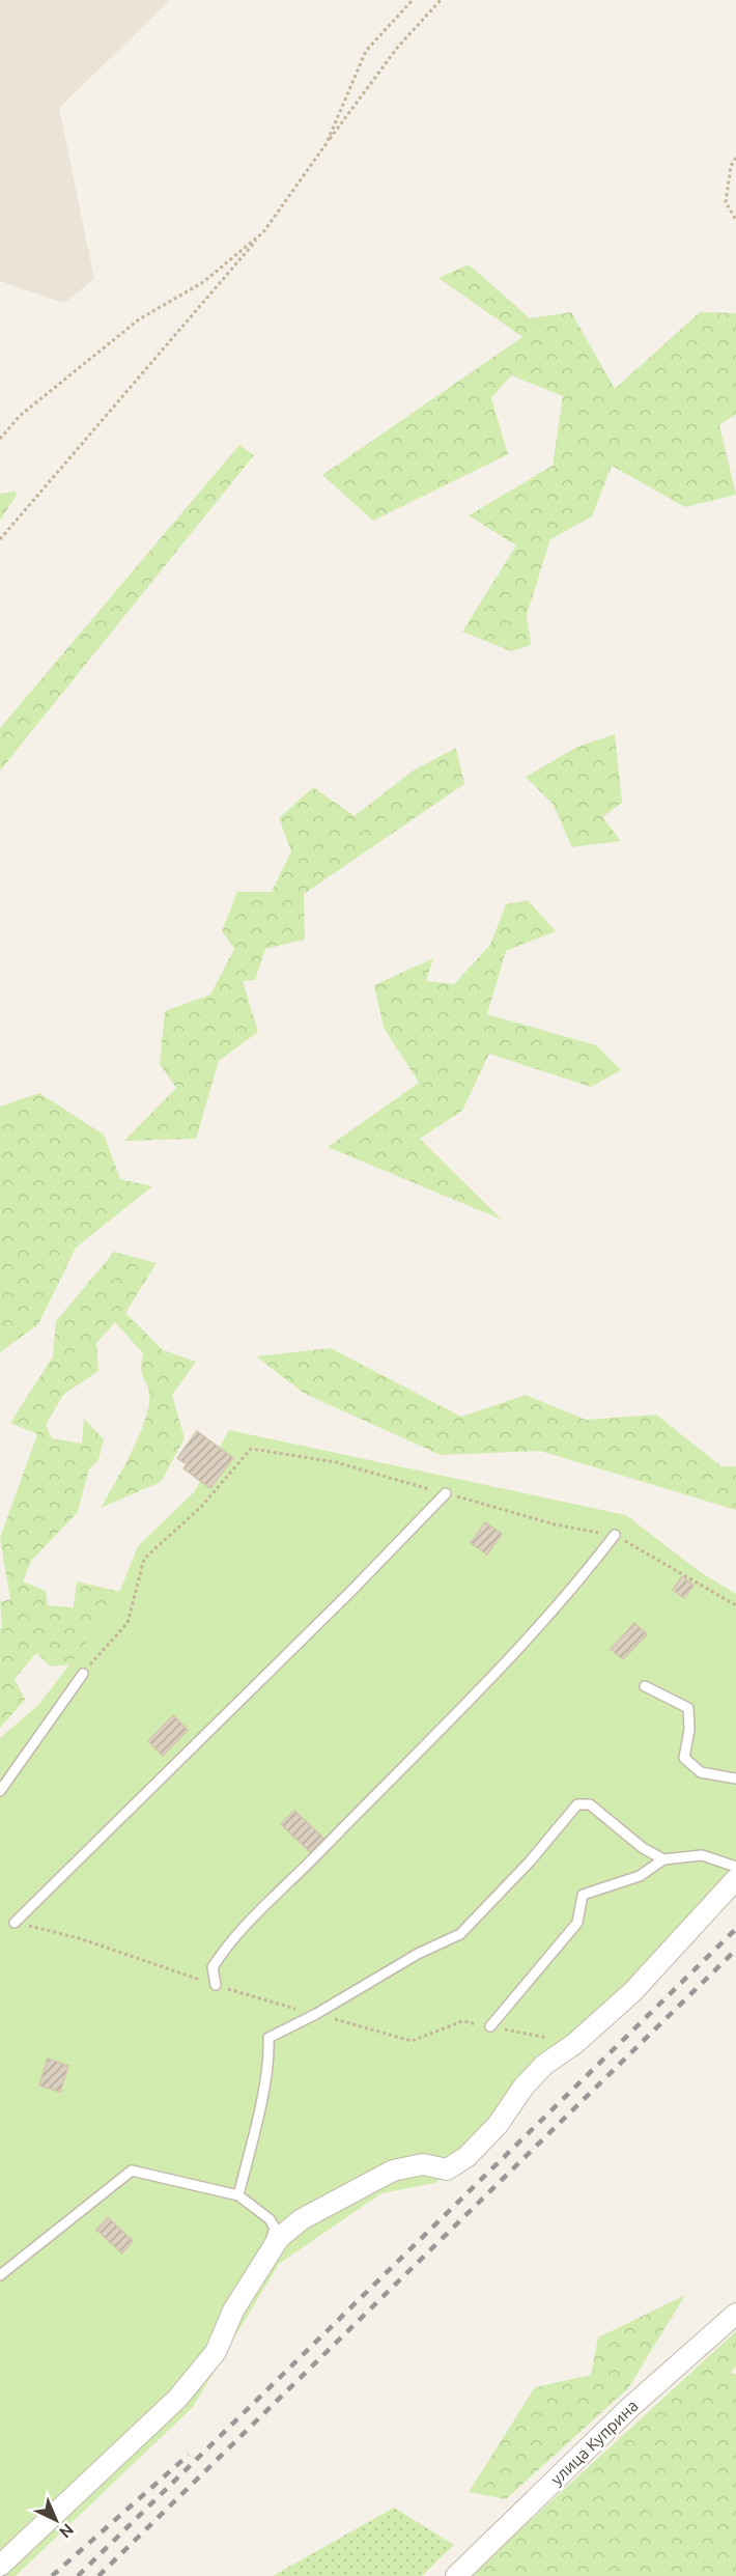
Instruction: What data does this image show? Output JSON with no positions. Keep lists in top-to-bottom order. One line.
{"streets":{"street":["улица Куприна"]},"north":"bottom right"}
